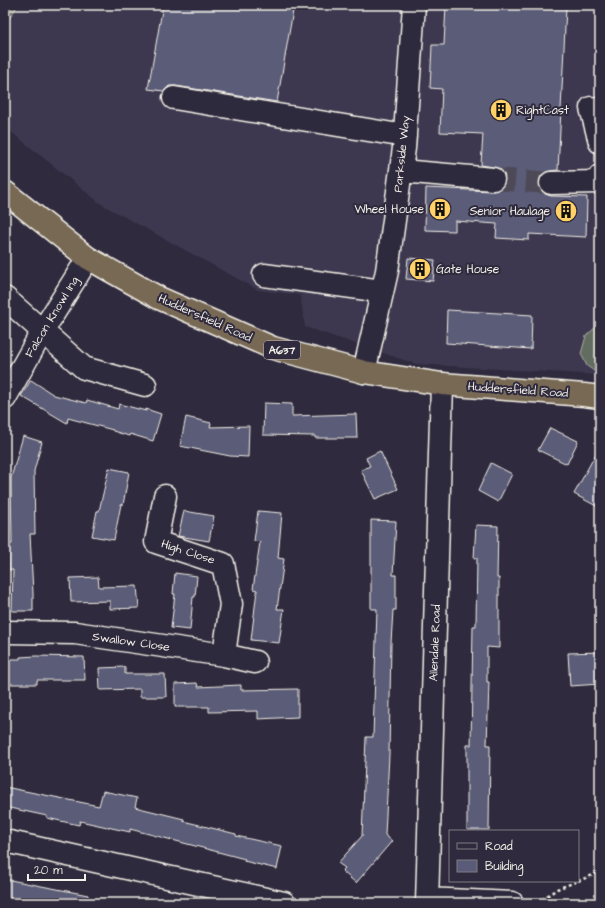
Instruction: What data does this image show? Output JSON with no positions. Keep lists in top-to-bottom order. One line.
{"streets":{"highway":["Huddersfield Road","A637"],"street":["Parkside Way","Falcon Knowl Ing","High Close","Swallow Close","Allendale Road"]},"crossings":[["Parkside Way","Huddersfield Road"],["Falcon Knowl Ing","Huddersfield Road"],["Huddersfield Road","Allendale Road"],["High Close","Swallow Close"]],"places":{"building":["RightCast","Wheel House","Senior Haulage","Gate House"]},"legend":["Road","Building"],"scale_bar":"20 m"}
